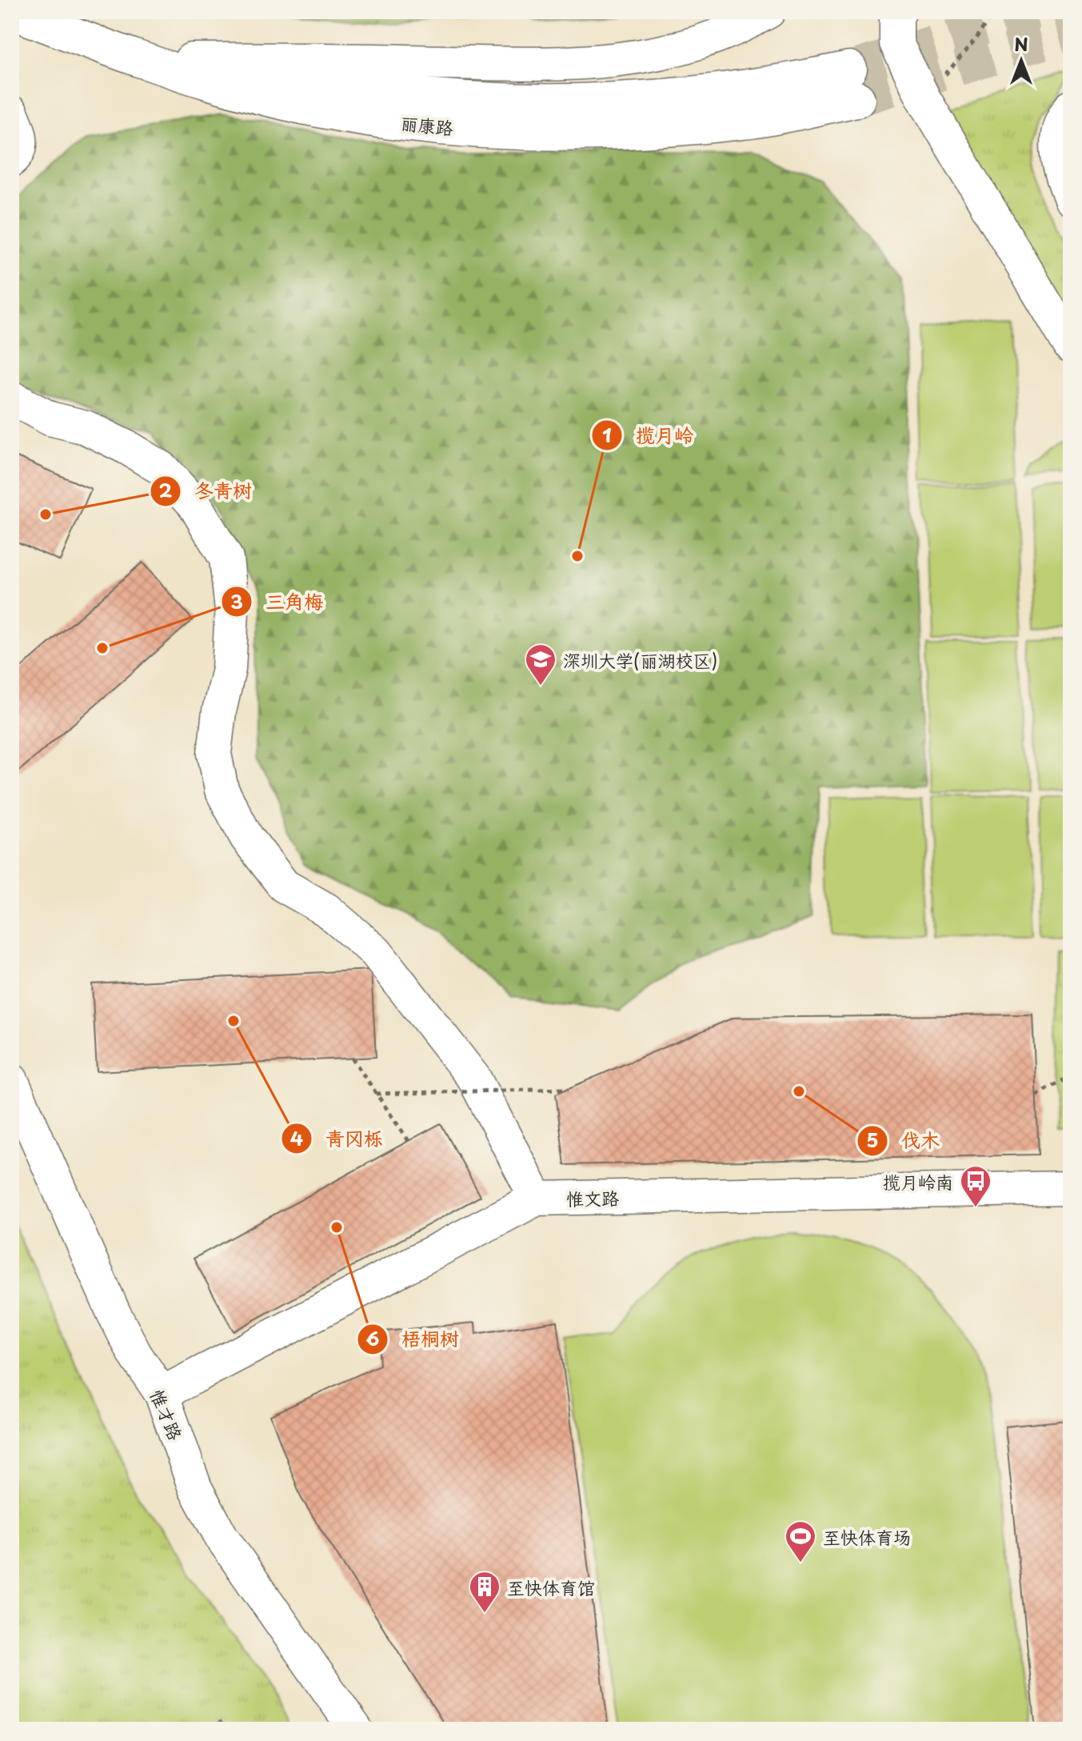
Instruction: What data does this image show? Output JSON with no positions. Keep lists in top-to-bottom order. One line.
{"streets":{"street":["丽康路","惟文路","惟才路"]},"crossings":[["惟文路","惟才路"]],"places":{"other":["冬青树","揽月岭","三角梅","青冈栎","伐木","梧桐树"],"school or university":["深圳大学(丽湖校区)"],"bus stop":["揽月岭南"],"sports":["至快体育场"],"building":["至快体育馆"]},"north":"top"}
